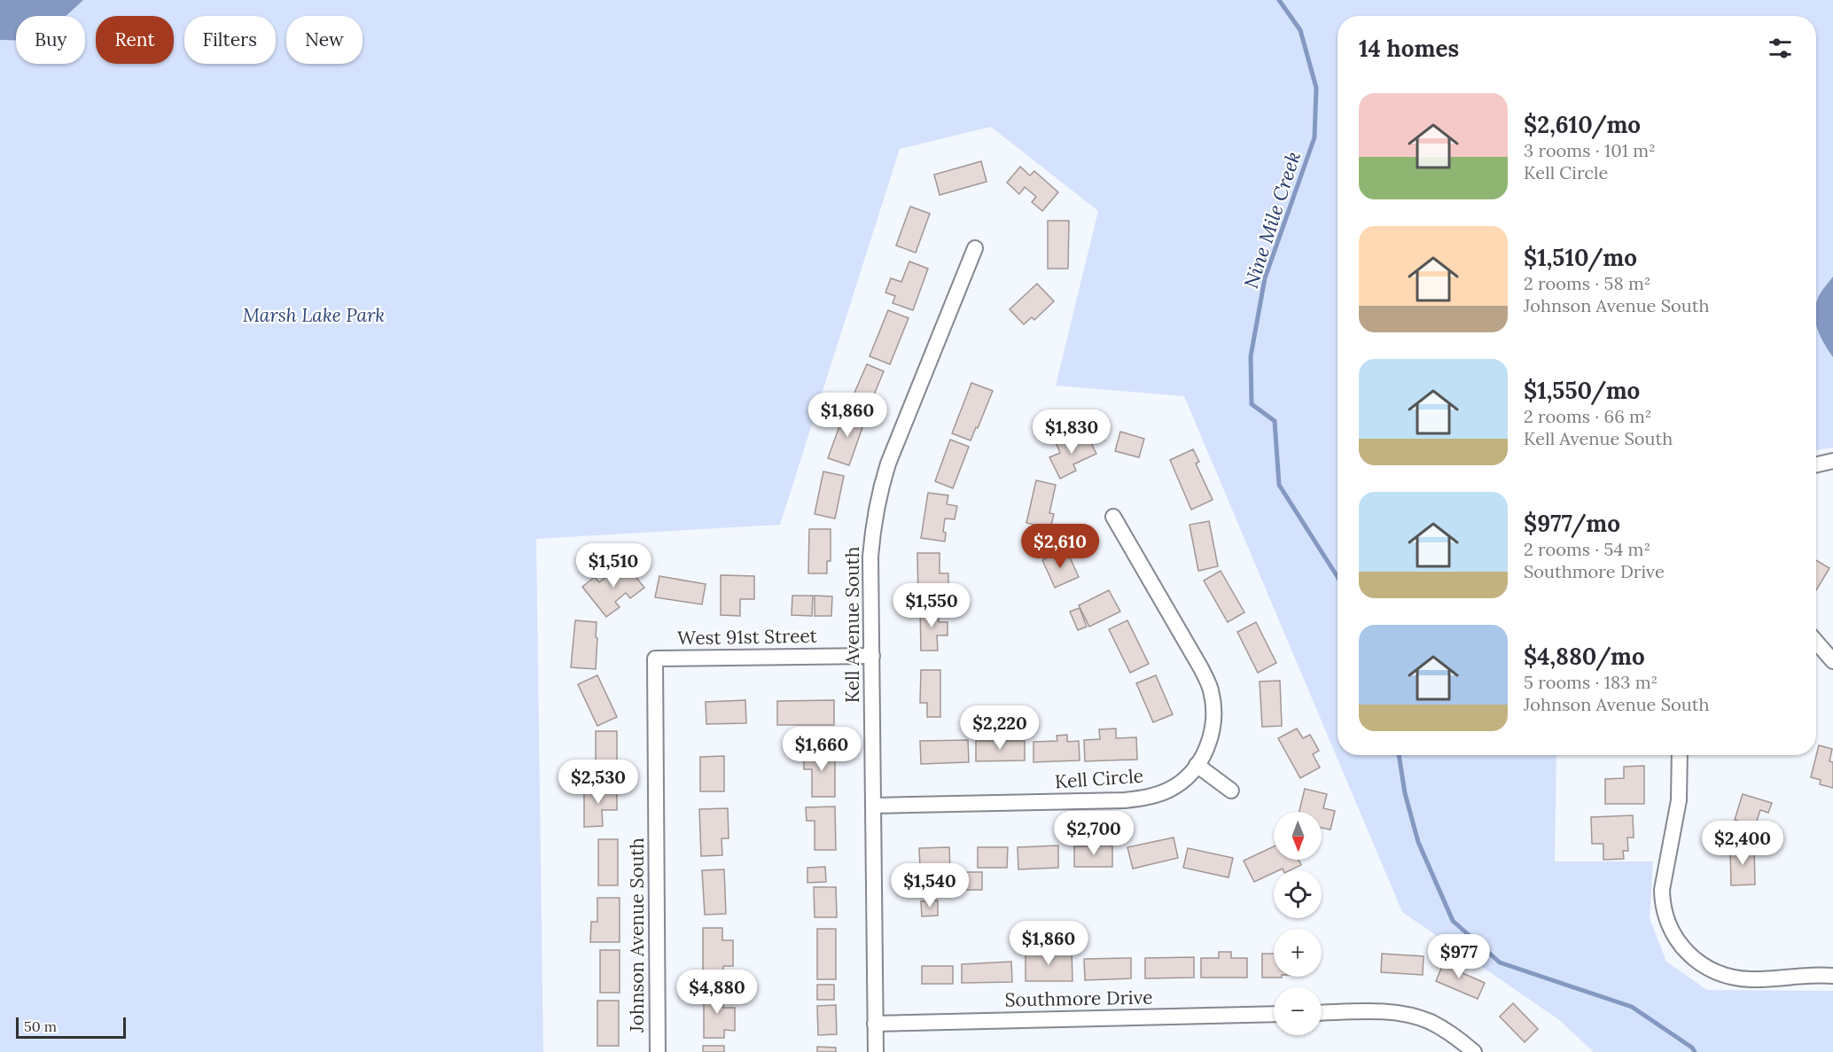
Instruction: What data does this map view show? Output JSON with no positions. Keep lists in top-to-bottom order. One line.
{"streets":{"street":["Kell Avenue South","West 91st Street","Kell Circle","Johnson Avenue South","Southmore Drive"]},"crossings":[["Kell Avenue South","West 91st Street"],["Kell Avenue South","Kell Circle"],["Kell Avenue South","Southmore Drive"],["West 91st Street","Johnson Avenue South"]],"water":["Nine Mile Creek"],"parks":["Marsh Lake Park"],"scale_bar":"50 m","north":"bottom","page":{"chip":["Buy","Rent","Filters","New"],"heading":"14 homes","list":[{"name":"$2,610/mo","note":"3 rooms · 101 m² · Kell Circle"},{"name":"$1,510/mo","note":"2 rooms · 58 m² · Johnson Avenue South"},{"name":"$1,550/mo","note":"2 rooms · 66 m² · Kell Avenue South"},{"name":"$977/mo","note":"2 rooms · 54 m² · Southmore Drive"},{"name":"$4,880/mo","note":"5 rooms · 183 m² · Johnson Avenue South"}],"price":["$1,860","$1,830","$2,610","$1,510","$1,550","$2,220","$1,660","$2,530","$2,700","$2,400","$1,540","$1,860","$977","$4,880"],"map_buttons":["+","−"],"scale":"50 m"}}
